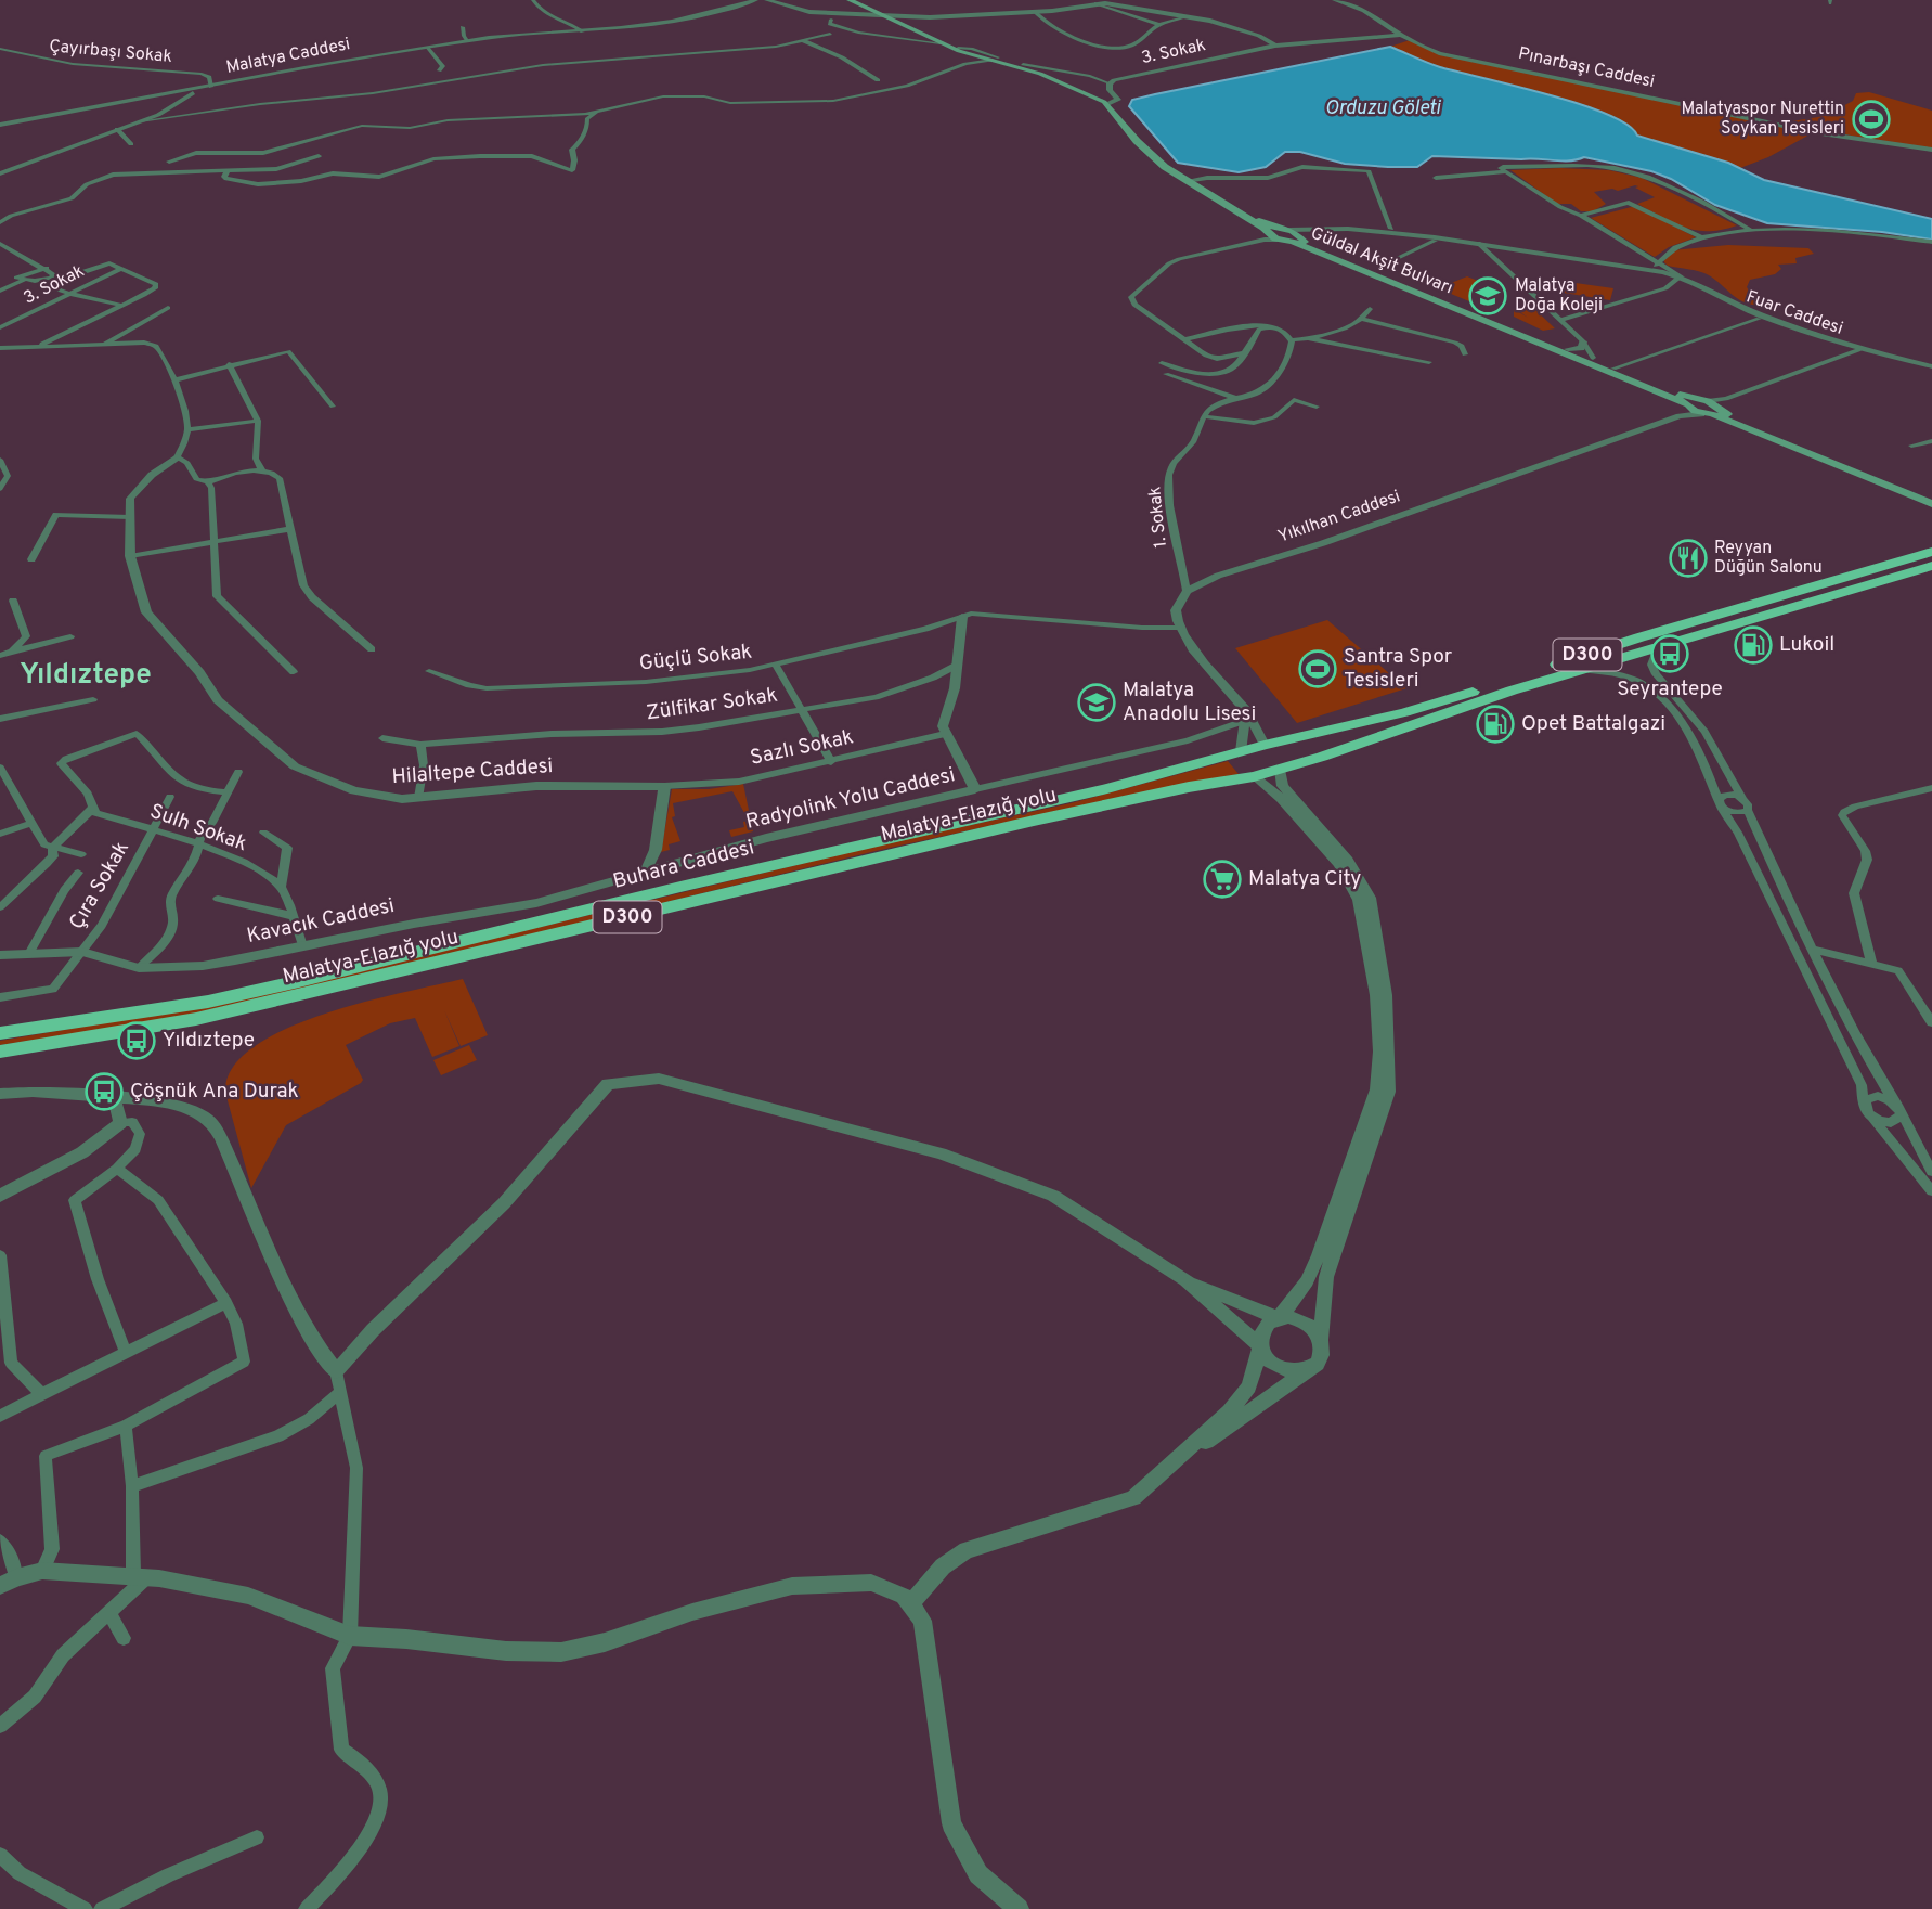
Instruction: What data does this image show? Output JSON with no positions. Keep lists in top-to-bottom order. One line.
{"streets":{"highway":["D300","Malatya-Elazığ yolu","Buhara Caddesi"],"main road":["Güldal Akşit Bulvarı"],"street":["Çayırbaşı Sokak","3. Sokak","Malatya Caddesi","Pınarbaşı Caddesi","Fuar Caddesi","1. Sokak","Yıkılhan Caddesi","Güçlü Sokak","Zülfikar Sokak","Sazlı Sokak","Hilaltepe Caddesi","Radyolink Yolu Caddesi","Sulh Sokak","Çıra Sokak","Kavacık Caddesi"]},"crossings":[["Çayırbaşı Sokak","Malatya Caddesi"],["3. Sokak","Pınarbaşı Caddesi"],["3. Sokak","Güldal Akşit Bulvarı"],["Güldal Akşit Bulvarı","Yıkılhan Caddesi"],["1. Sokak","Yıkılhan Caddesi"],["D300","Buhara Caddesi"],["Güçlü Sokak","Radyolink Yolu Caddesi"],["Zülfikar Sokak","Radyolink Yolu Caddesi"],["Sazlı Sokak","Hilaltepe Caddesi"],["Sazlı Sokak","Radyolink Yolu Caddesi"],["Radyolink Yolu Caddesi","Kavacık Caddesi"],["Sulh Sokak","Çıra Sokak"],["Çıra Sokak","Kavacık Caddesi"]],"districts":["Yıldıztepe"],"water":["Orduzu Göleti"],"places":{"sports":["Malatyaspor Nurettin Soykan Tesisleri","Santra Spor Tesisleri"],"school or university":["Malatya Doğa Koleji","Malatya Anadolu Lisesi"],"restaurant":["Reyyan Düğün Salonu"],"fuel station":["Lukoil","Opet Battalgazi"],"bus stop":["Seyrantepe","Yıldıztepe","Çöşnük Ana Durak"],"supermarket":["Malatya City"]}}
